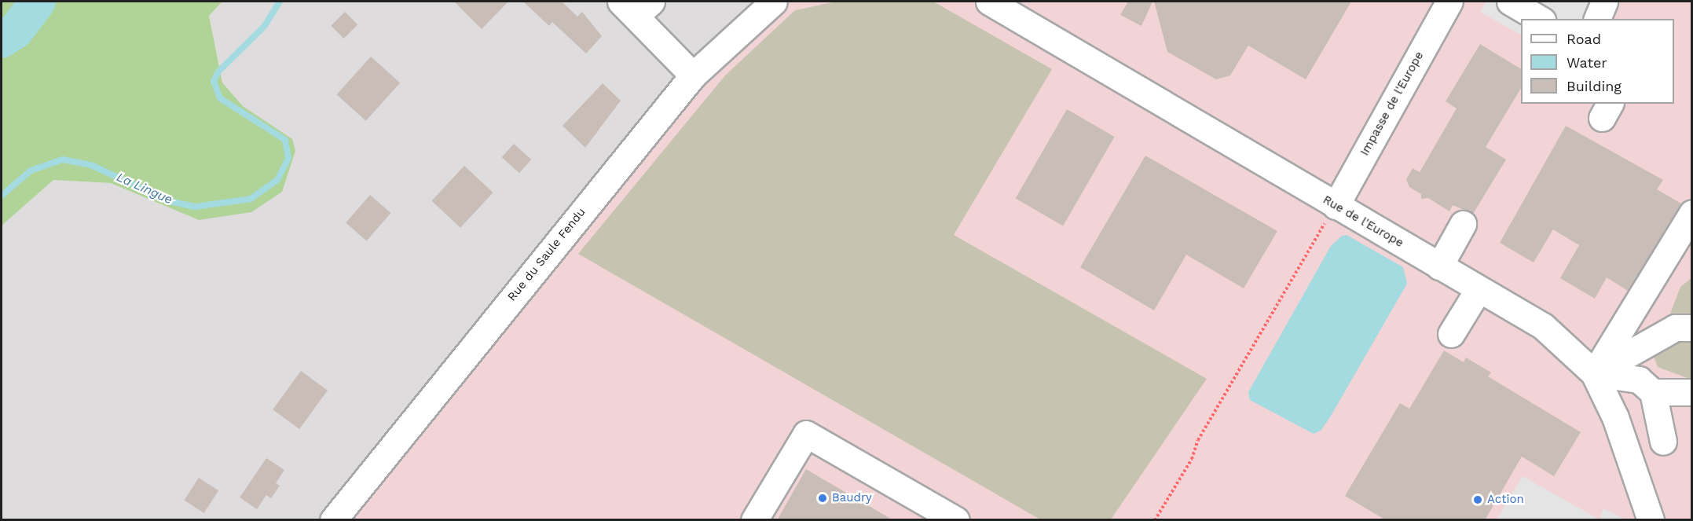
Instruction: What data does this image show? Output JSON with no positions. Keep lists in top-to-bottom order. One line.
{"streets":{"street":["Impasse de l'Europe","Rue de l'Europe","Rue du Saule Fendu"]},"crossings":[["Impasse de l'Europe","Rue de l'Europe"]],"water":["La Lingue"],"places":["Baudry","Action"],"legend":["Road","Water","Building"]}
